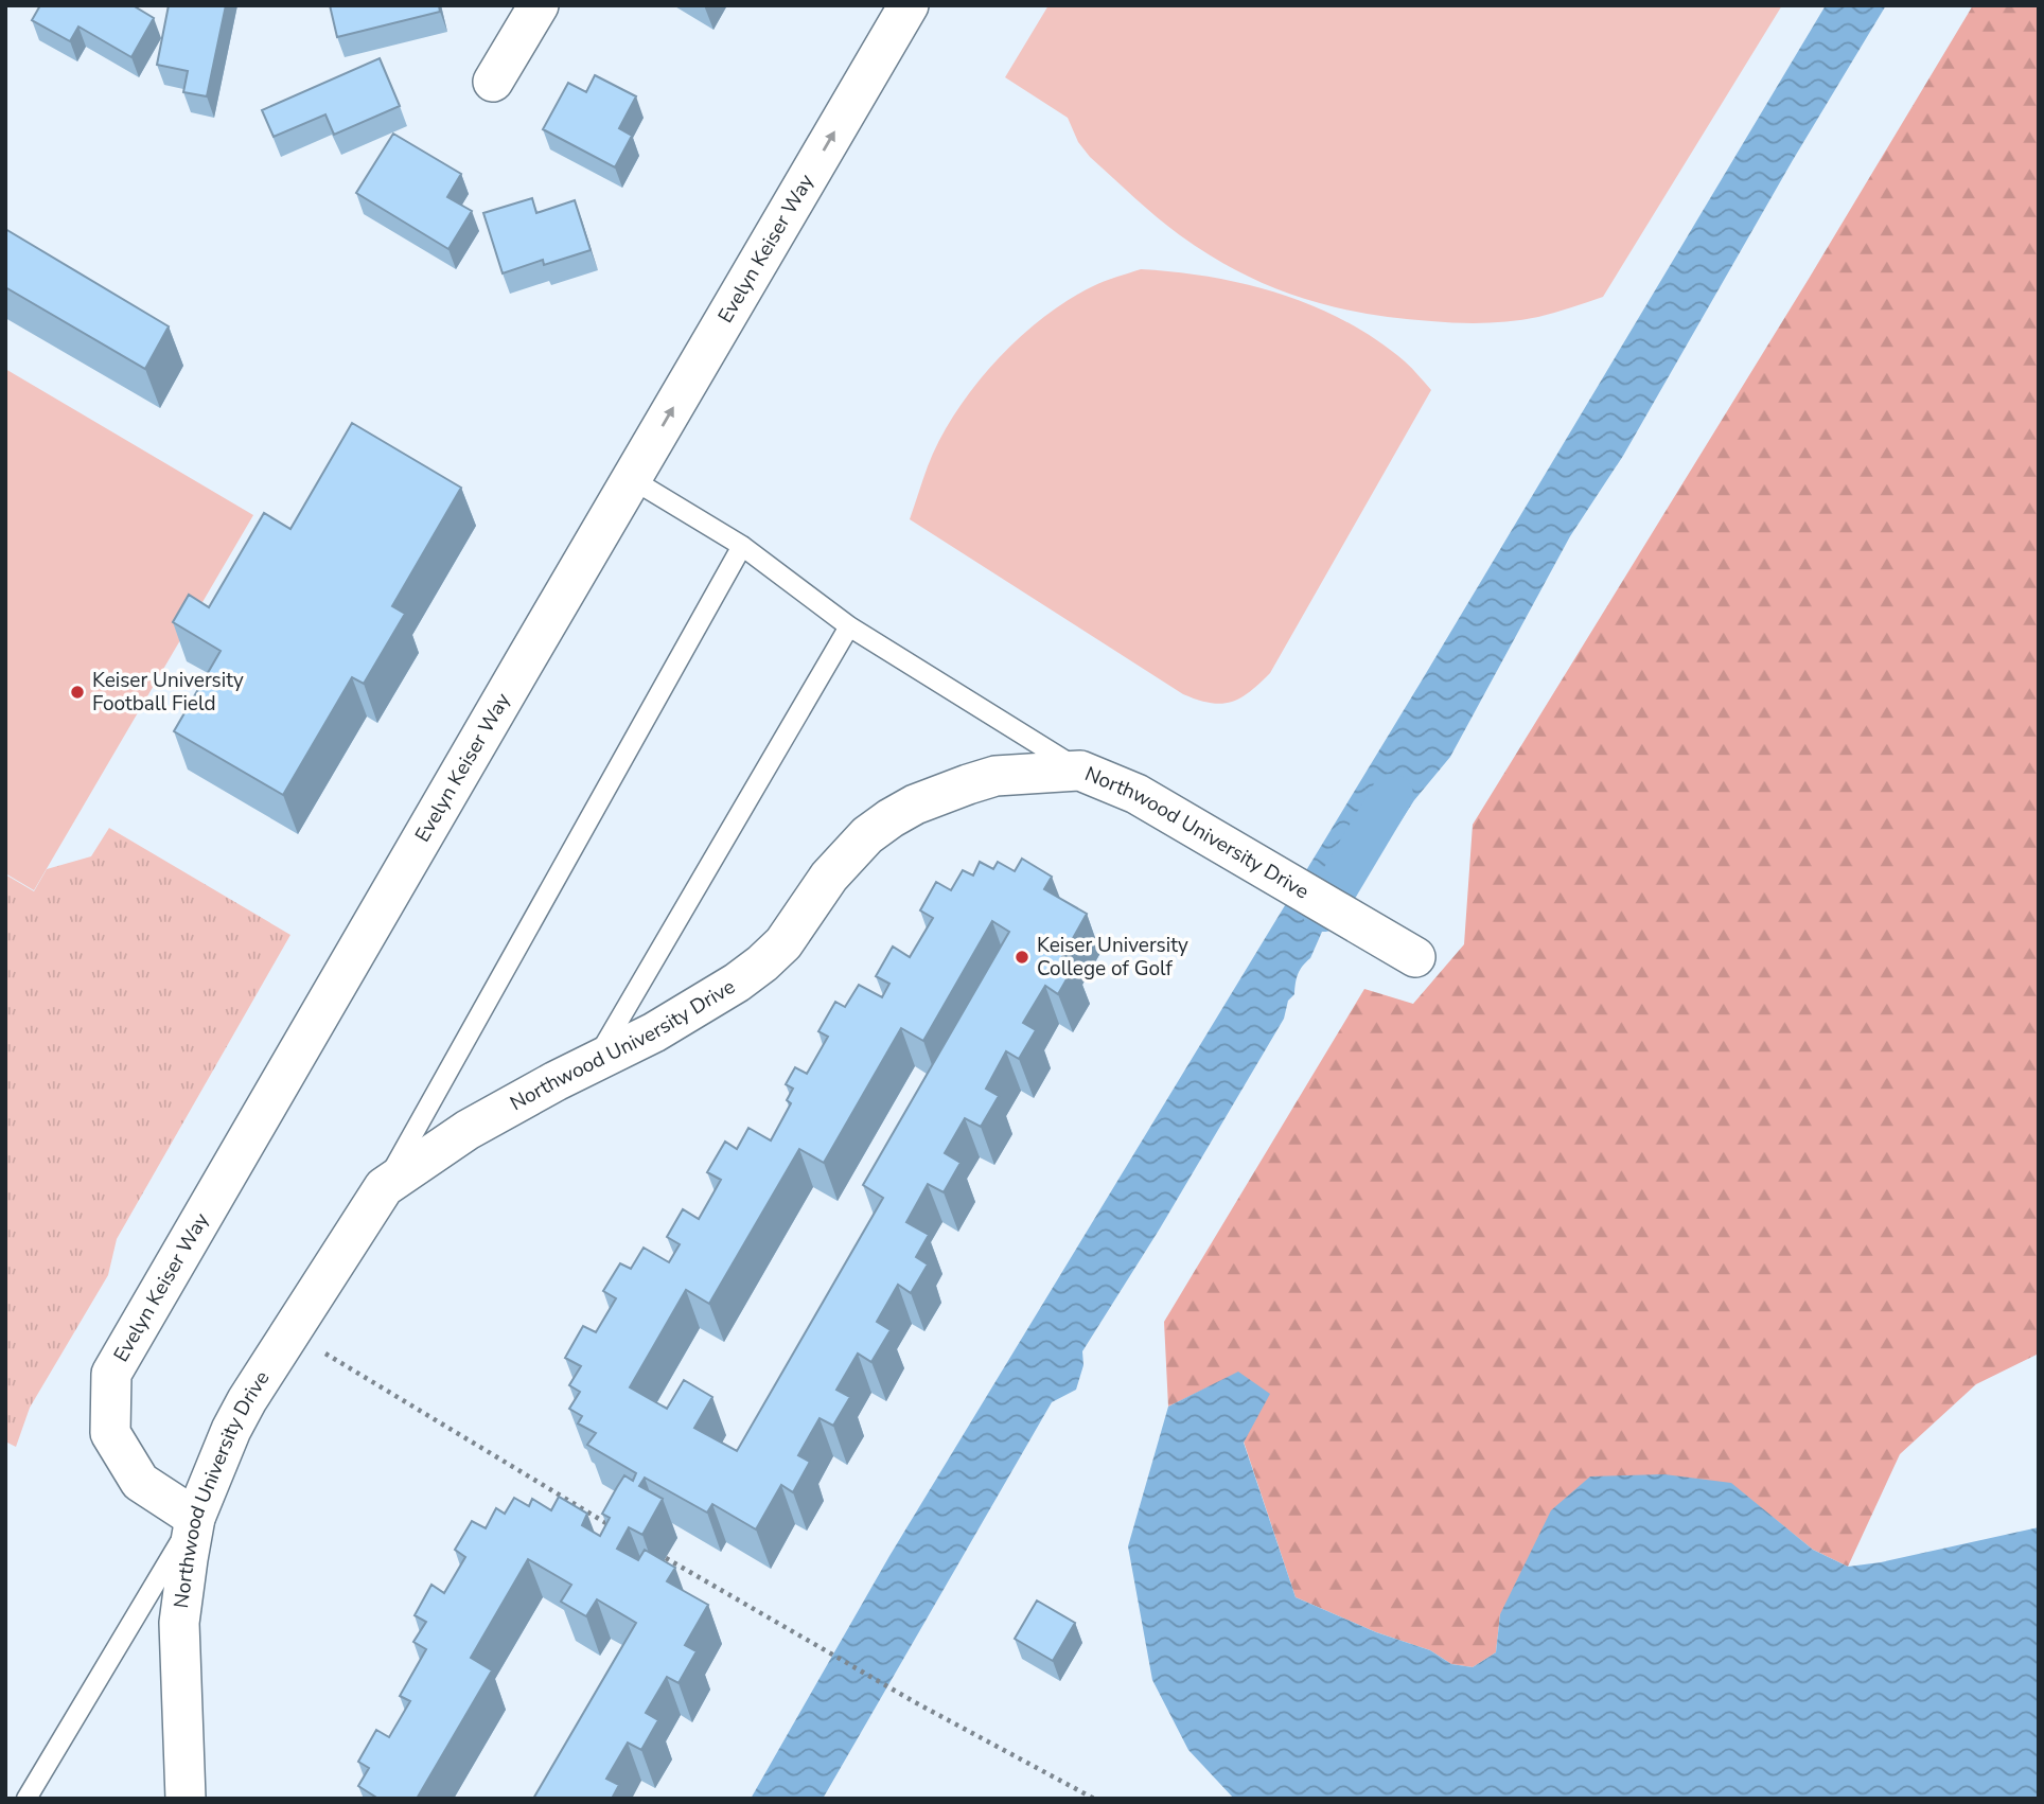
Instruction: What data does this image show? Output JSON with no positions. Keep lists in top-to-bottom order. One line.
{"streets":{"street":["Evelyn Keiser Way","Northwood University Drive"]},"crossings":[["Evelyn Keiser Way","Northwood University Drive"]],"places":["Keiser University Football Field","Keiser University College of Golf"]}
